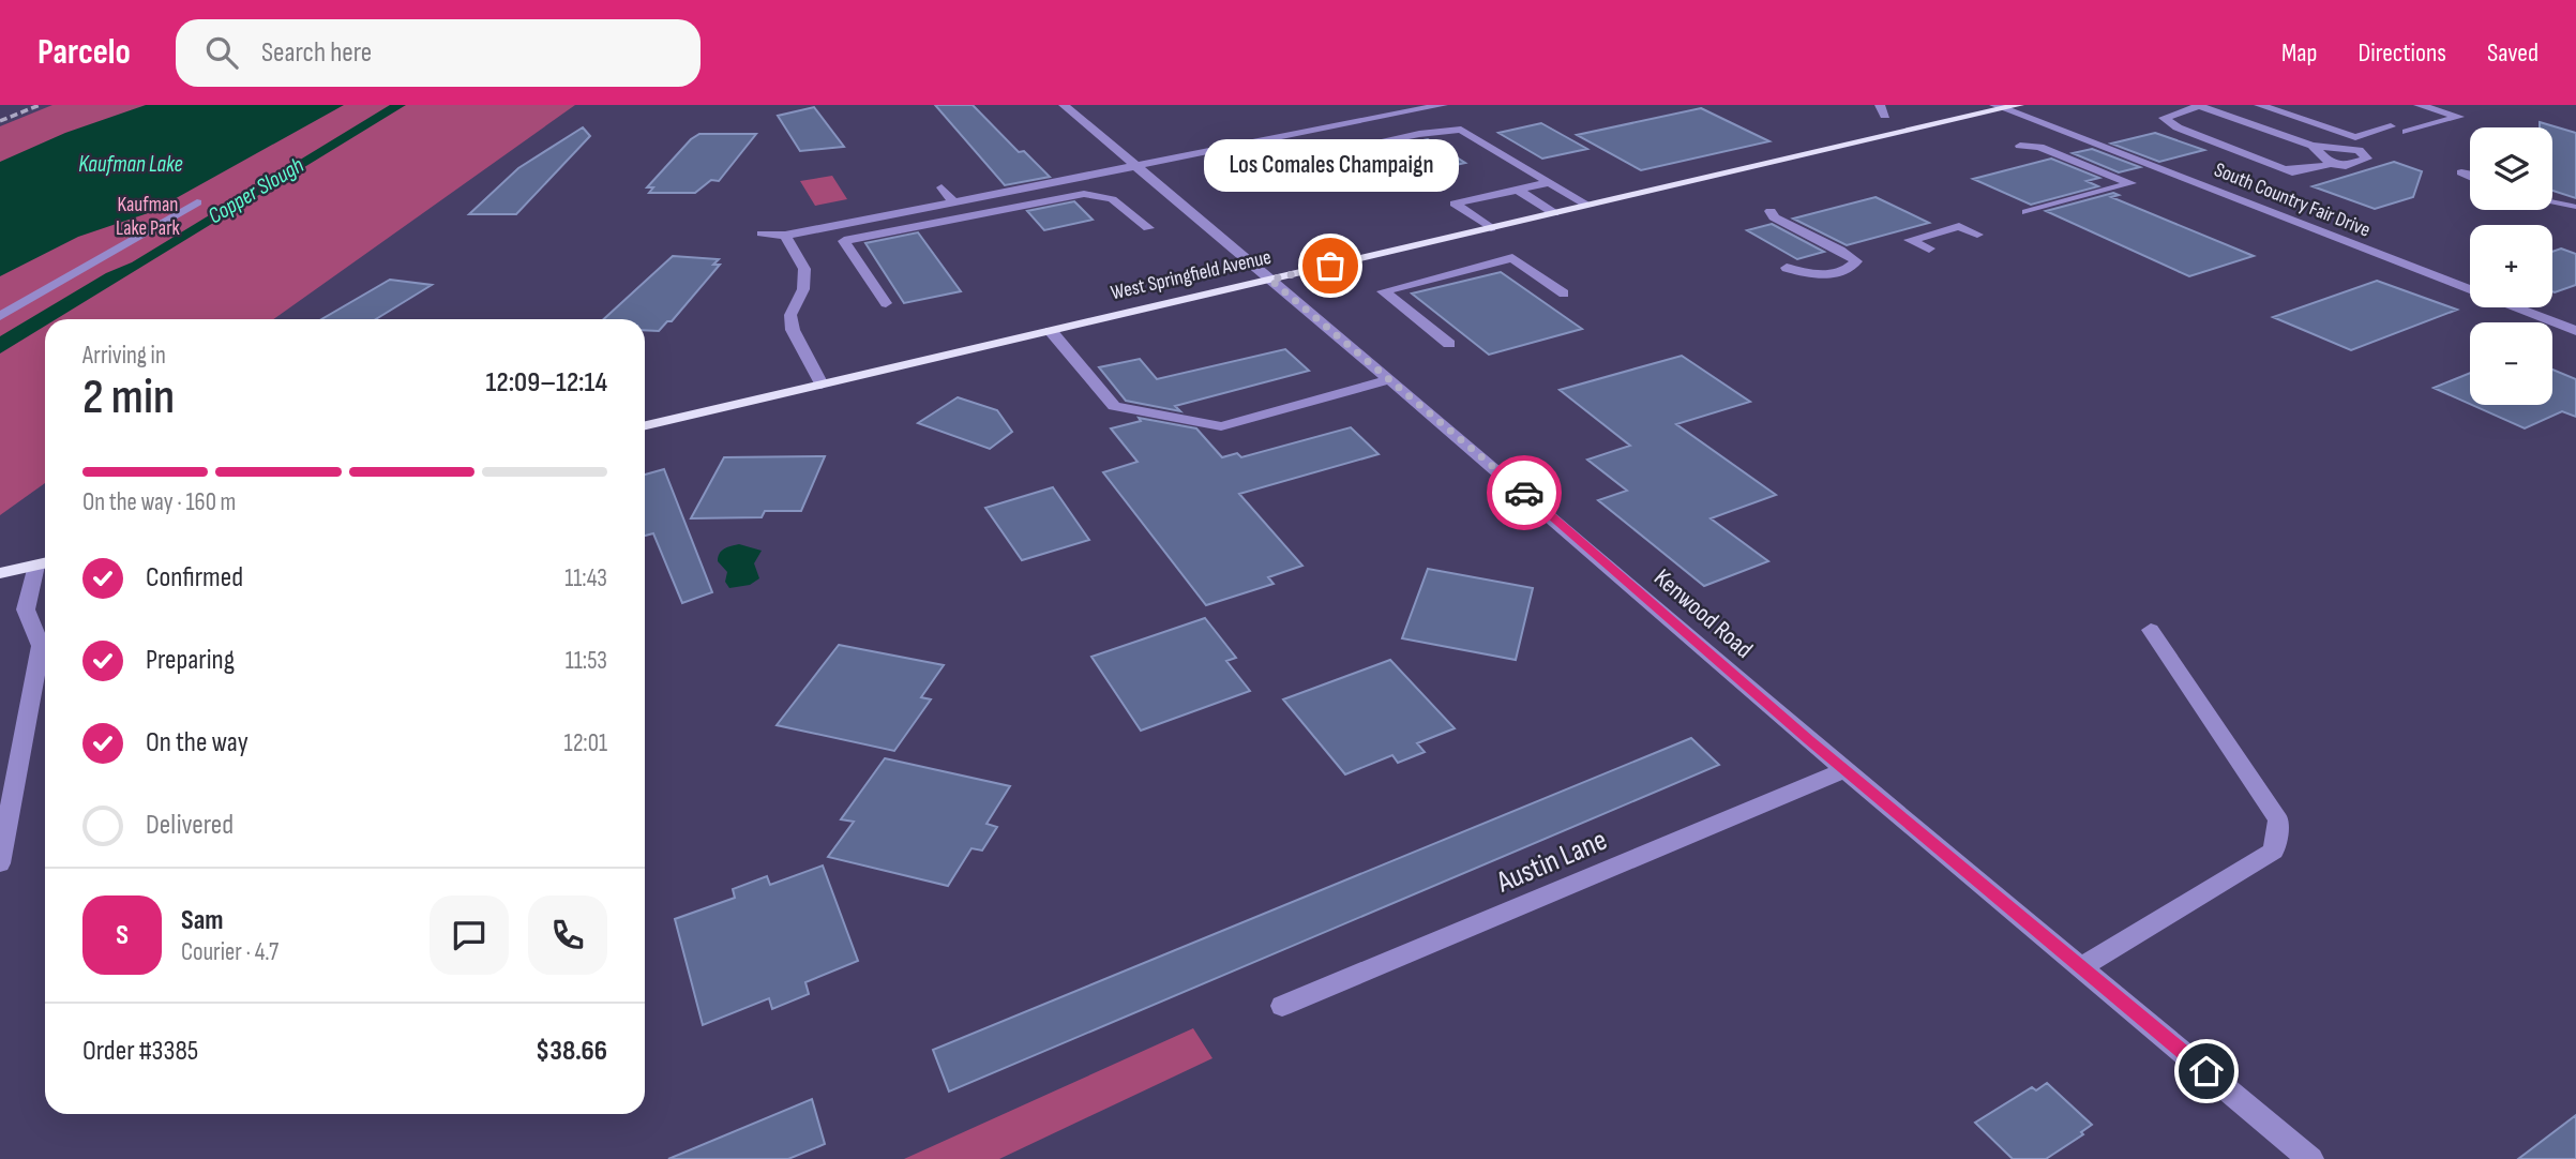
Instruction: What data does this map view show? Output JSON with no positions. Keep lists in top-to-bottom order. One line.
{"streets":{"main road":["West Springfield Avenue"],"street":["South Country Fair Drive","Kenwood Road","Austin Lane"]},"crossings":[["South Country Fair Drive","West Springfield Avenue"],["West Springfield Avenue","Kenwood Road"],["Kenwood Road","Austin Lane"]],"water":["Kaufman Lake","Copper Slough"],"parks":["Kaufman Lake Park"],"places":["Los Comales Champaign"],"page":{"header":"Parcelo","search":"Search here","nav":["Map","Directions","Saved"],"map_buttons":["+","−"],"bubble":"Los Comales Champaign","heading":["2 min","Arriving in","12:09–12:14"],"panel":["Sam","Courier · 4.7","Order #3385","$38.66"],"bar":"On the way · 160 m","list":[["Confirmed","11:43"],["Preparing","11:53"],["On the way","12:01"],"Delivered"],"round":"S"}}
